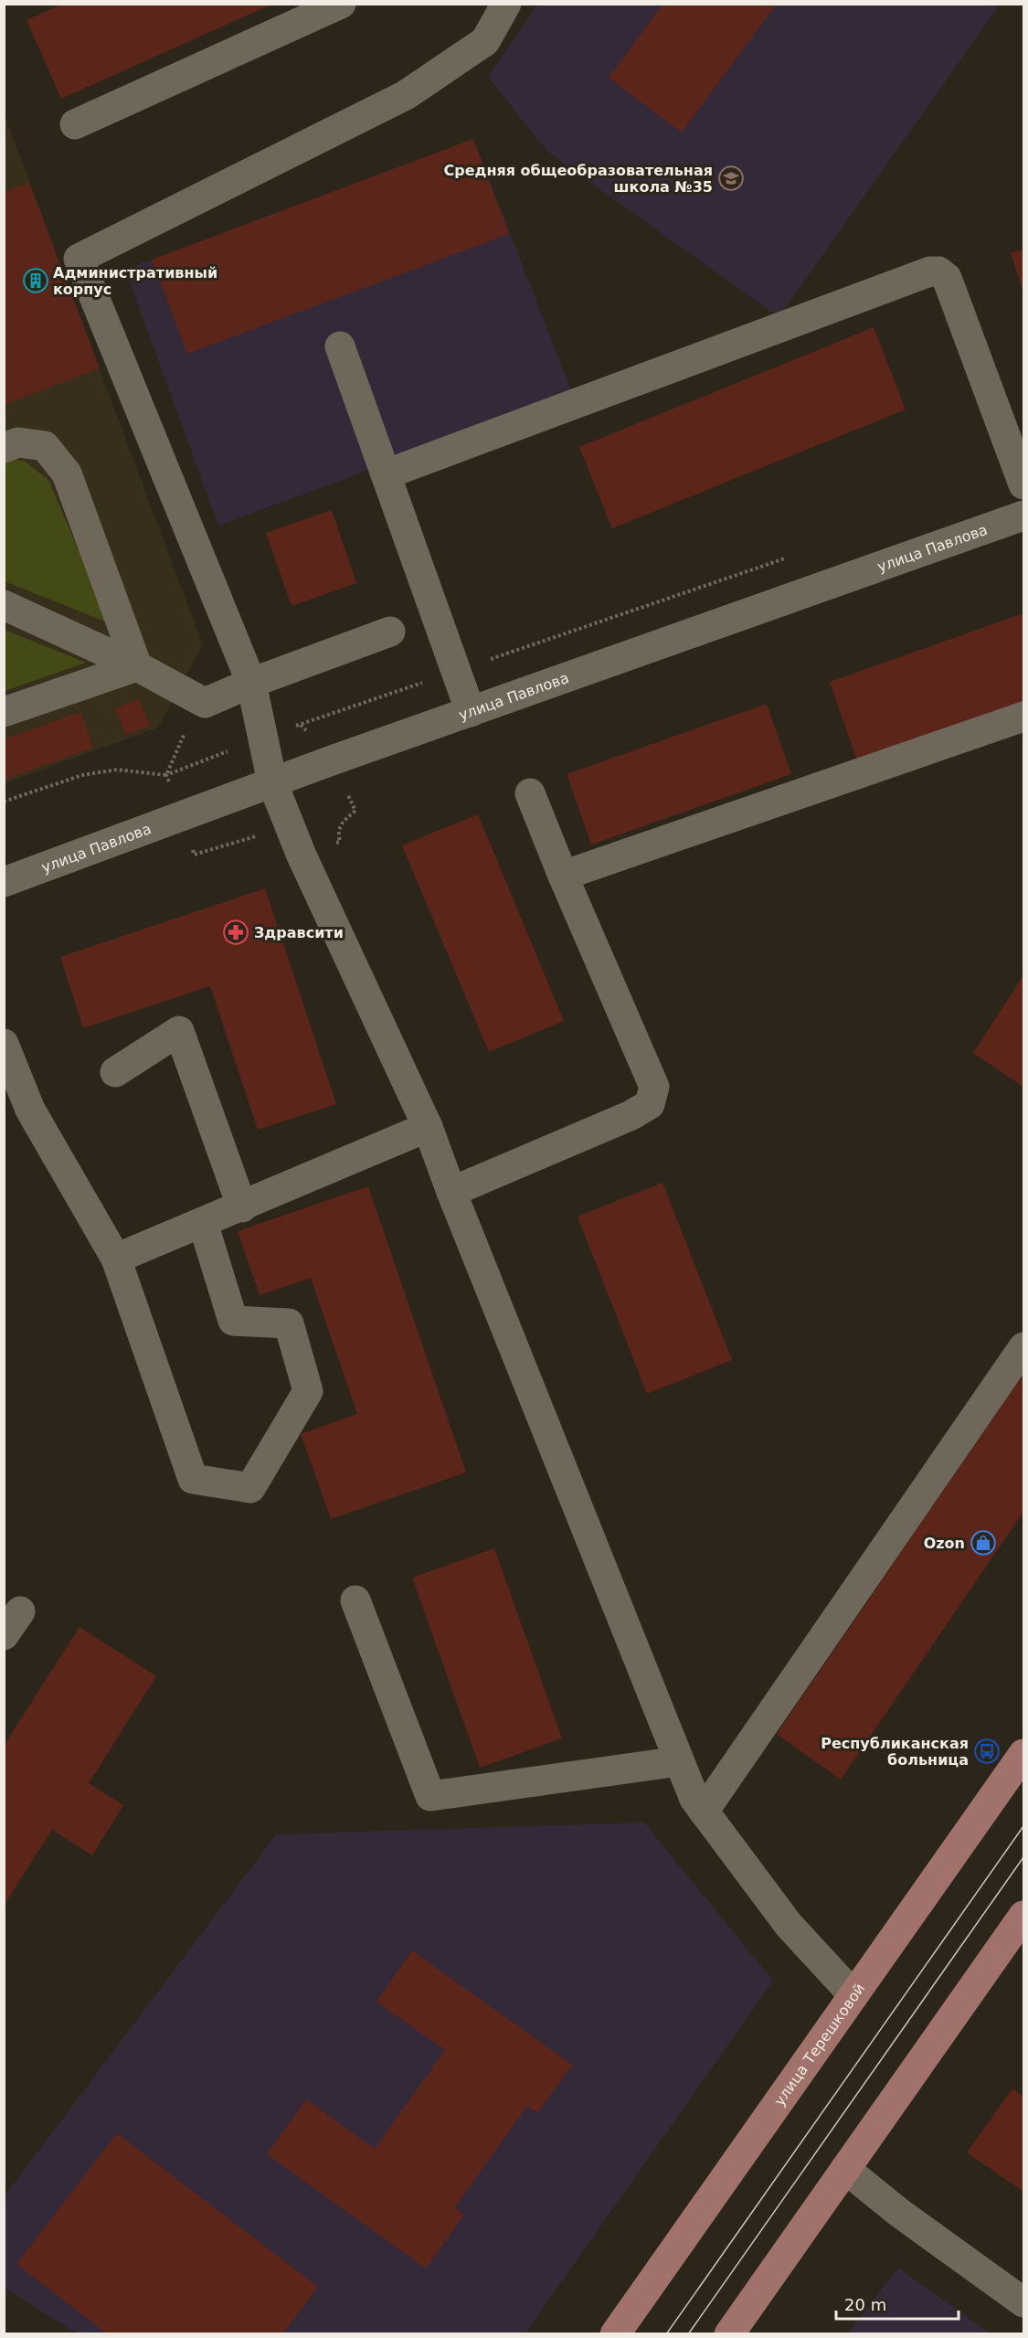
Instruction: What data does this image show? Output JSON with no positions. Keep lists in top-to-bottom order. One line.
{"streets":{"main road":["улица Терешковой"],"street":["улица Павлова"]},"places":{"school or university":["Средняя общеобразовательная школа №35"],"building":["Административный корпус"],"pharmacy":["Здравсити"],"shop":["Ozon"],"bus stop":["Республиканская больница"]},"scale_bar":"20 m"}
